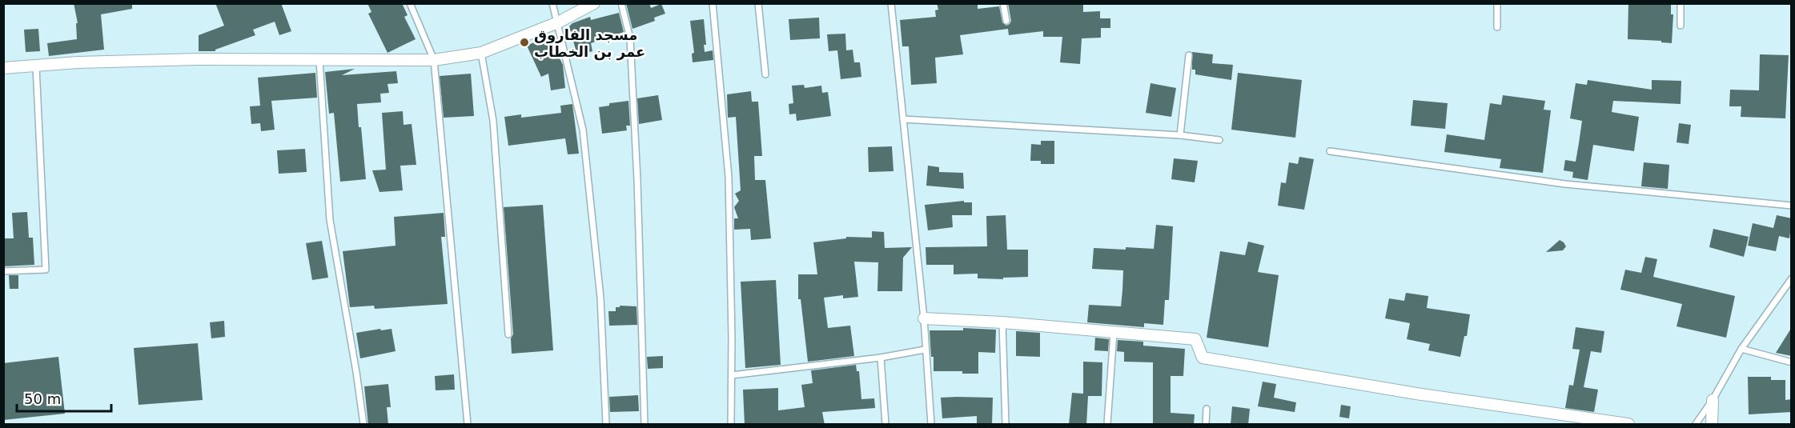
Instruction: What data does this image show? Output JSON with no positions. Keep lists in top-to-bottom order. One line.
{"places":["مسجد الفاروق عمر بن الخطاب"],"scale_bar":"50 m"}
